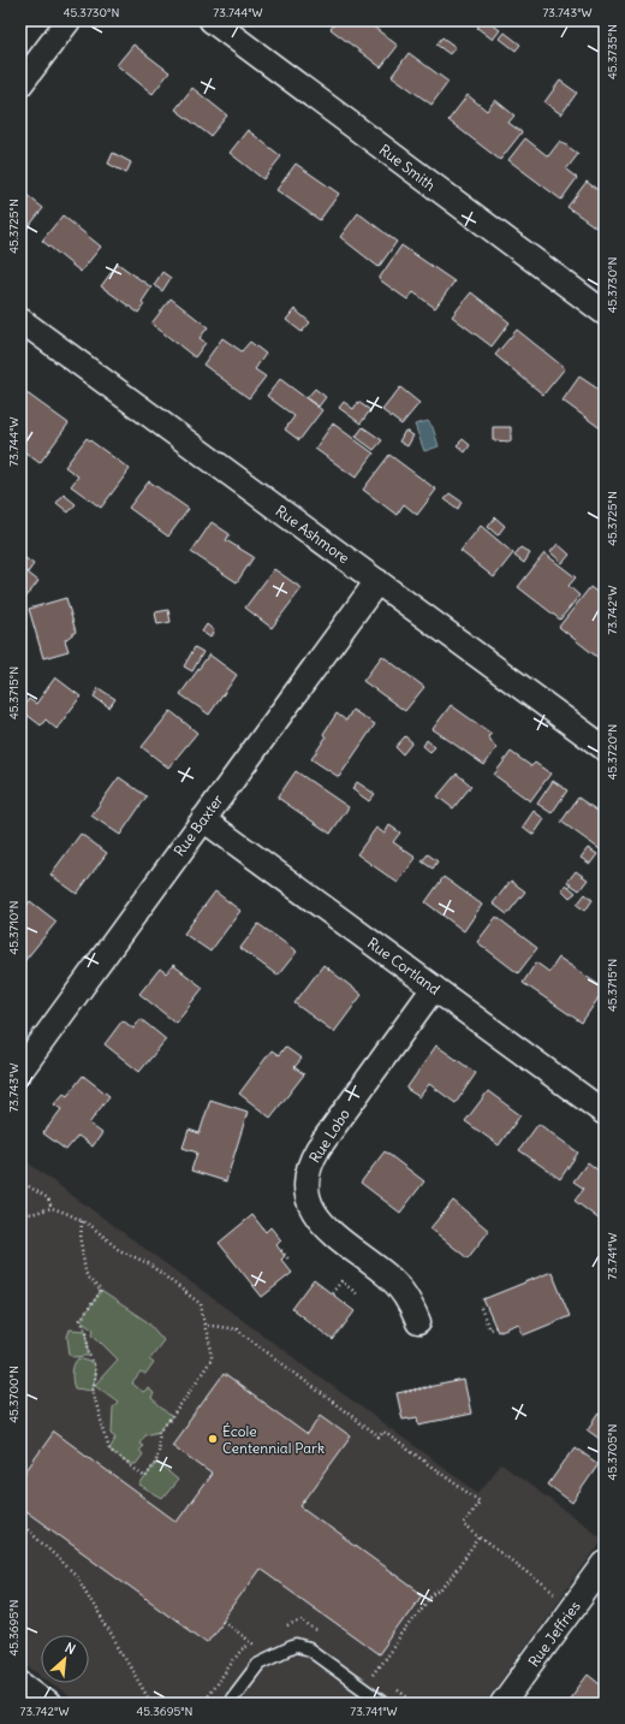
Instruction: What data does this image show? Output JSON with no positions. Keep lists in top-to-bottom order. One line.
{"streets":{"street":["Rue Smith","Rue Ashmore","Rue Baxter","Rue Cortland","Rue Lobo","Rue Jeffries"]},"crossings":[["Rue Ashmore","Rue Baxter"],["Rue Baxter","Rue Cortland"],["Rue Cortland","Rue Lobo"]],"places":["École Centennial Park"],"north":"top right","coordinates":["45.3730°N","73.744°W","73.743°W","45.3735°N","45.3725°N","73.742°W","45.3715°N","45.3720°N","45.3710°N","73.741°W","45.3700°N","45.3705°N","45.3695°N"]}
